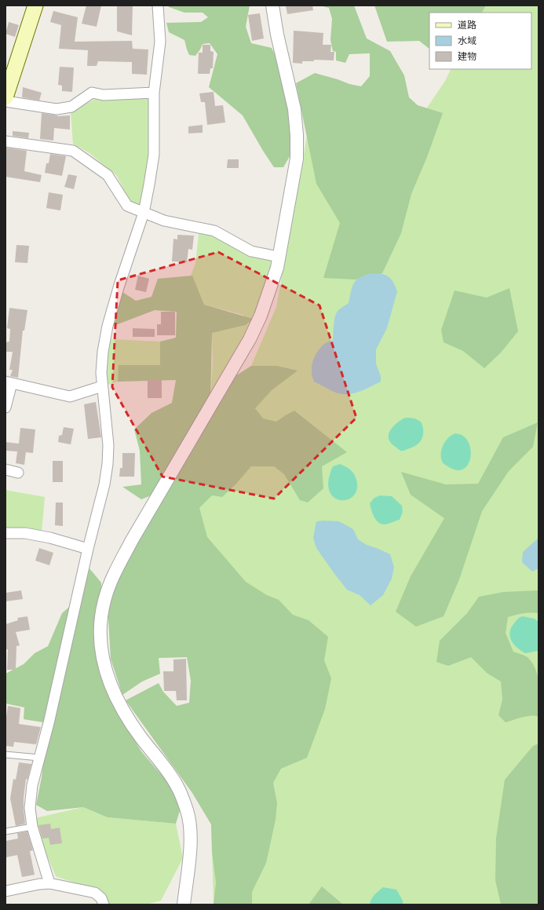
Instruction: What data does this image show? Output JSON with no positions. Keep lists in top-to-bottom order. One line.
{"legend":["道路","水域","建物"]}
